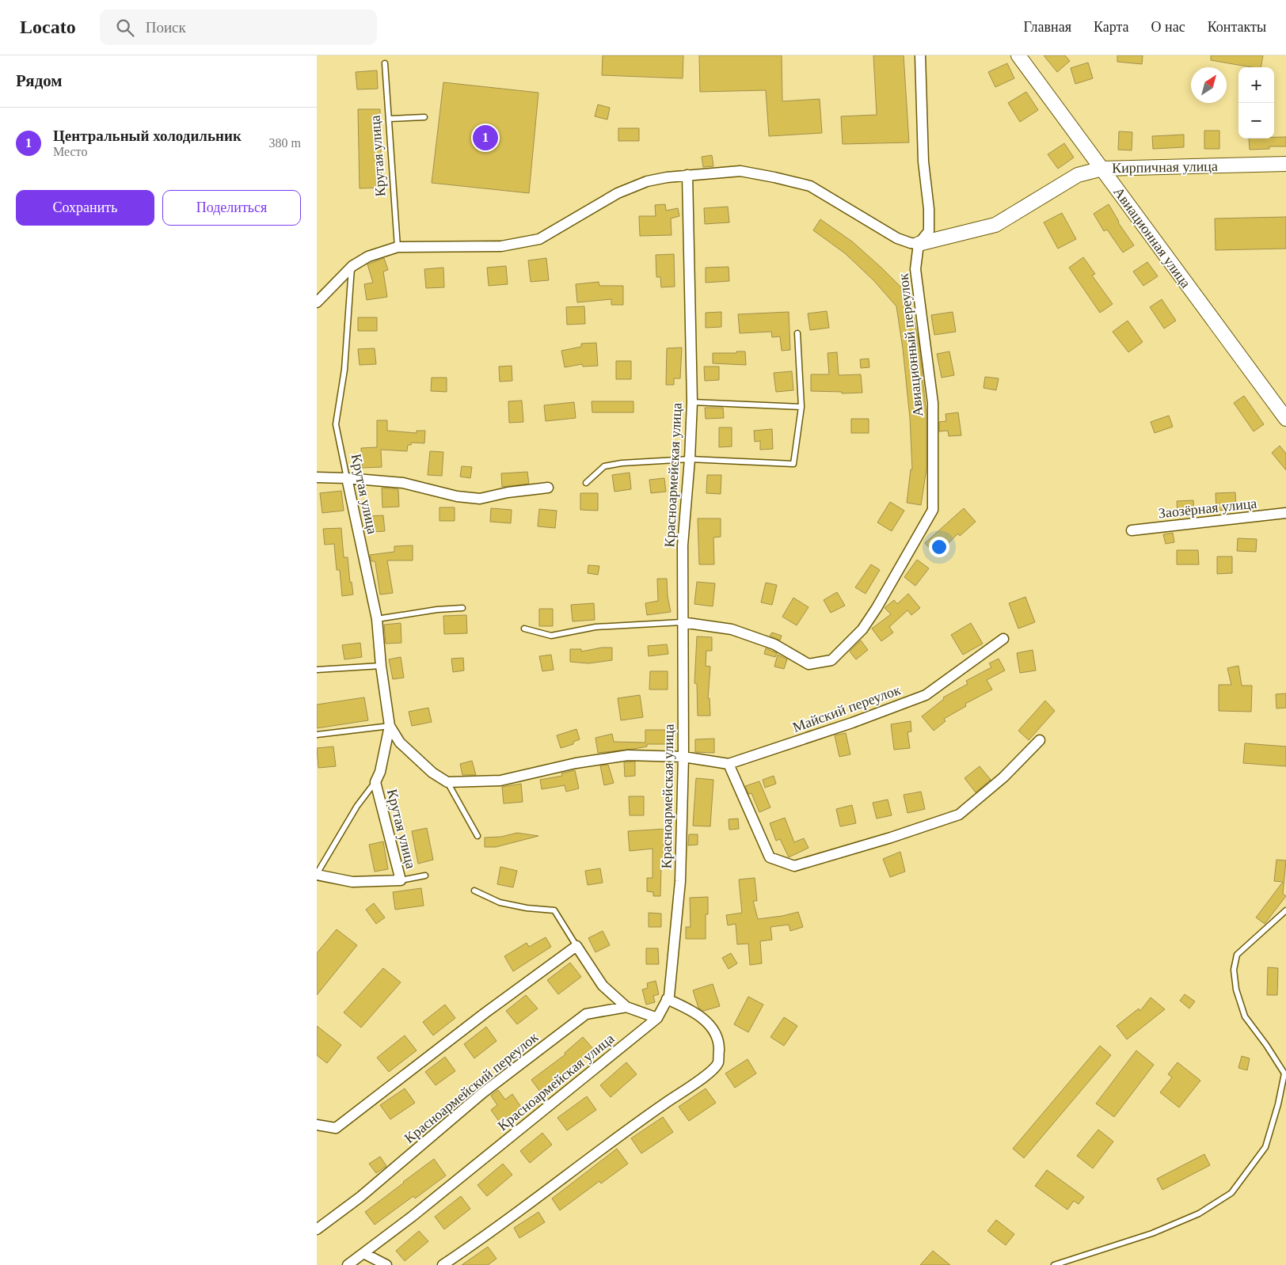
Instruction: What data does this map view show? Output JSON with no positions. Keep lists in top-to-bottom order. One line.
{"streets":{"street":["Крутая улица","Кирпичная улица","Авиационная улица","Авиационный переулок","Красноармейская улица","Заозёрная улица","Майский переулок","Красноармейский переулок"]},"crossings":[["Крутая улица","Майский переулок"],["Кирпичная улица","Авиационная улица"],["Кирпичная улица","Авиационный переулок"],["Авиационный переулок","Красноармейская улица"],["Красноармейская улица","Майский переулок"],["Красноармейская улица","Красноармейский переулок"]],"north":"top right","page":{"header":"Locato","search":"Поиск","nav":["Главная","Карта","О нас","Контакты"],"heading":"Рядом","map_buttons":["+","−"],"list":[{"mark":"1","name":"Центральный холодильник","note":"Место","value":"380 m"}],"pins":"1","buttons":["Сохранить","Поделиться"]}}
